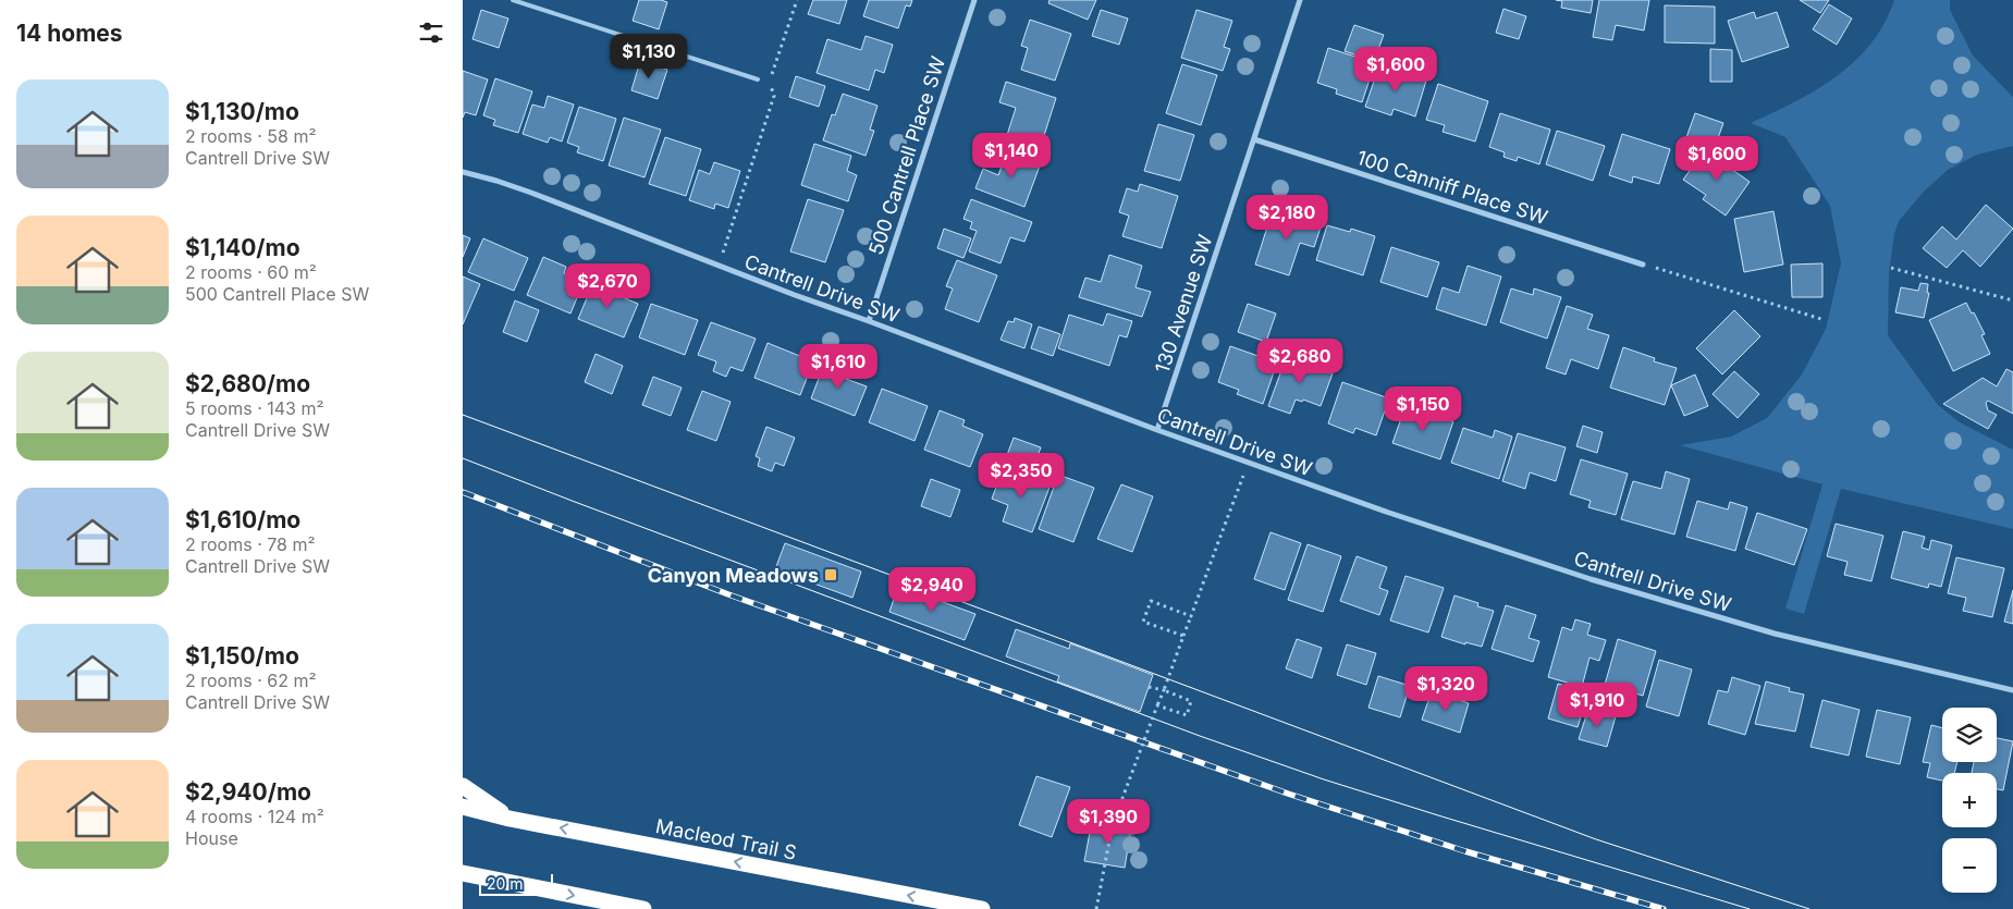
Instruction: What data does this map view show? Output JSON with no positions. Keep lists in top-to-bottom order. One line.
{"streets":{"highway":["Macleod Trail S"],"street":["500 Cantrell Place SW","100 Canniff Place SW","Cantrell Drive SW","130 Avenue SW"]},"crossings":[["500 Cantrell Place SW","Cantrell Drive SW"],["100 Canniff Place SW","130 Avenue SW"],["Cantrell Drive SW","130 Avenue SW"]],"places":{"transit":["Canyon Meadows"]},"scale_bar":"20 m","page":{"heading":"14 homes","price":["$1,130","$1,600","$1,140","$1,600","$2,180","$2,670","$2,680","$1,610","$1,150","$2,350","$2,940","$1,320","$1,910","$1,390"],"list":[{"name":"$1,130/mo","note":"2 rooms · 58 m² · Cantrell Drive SW"},{"name":"$1,140/mo","note":"2 rooms · 60 m² · 500 Cantrell Place SW"},{"name":"$2,680/mo","note":"5 rooms · 143 m² · Cantrell Drive SW"},{"name":"$1,610/mo","note":"2 rooms · 78 m² · Cantrell Drive SW"},{"name":"$1,150/mo","note":"2 rooms · 62 m² · Cantrell Drive SW"},{"name":"$2,940/mo","note":"4 rooms · 124 m² · House"}],"map_buttons":["+","−"],"scale":"20 m"}}
